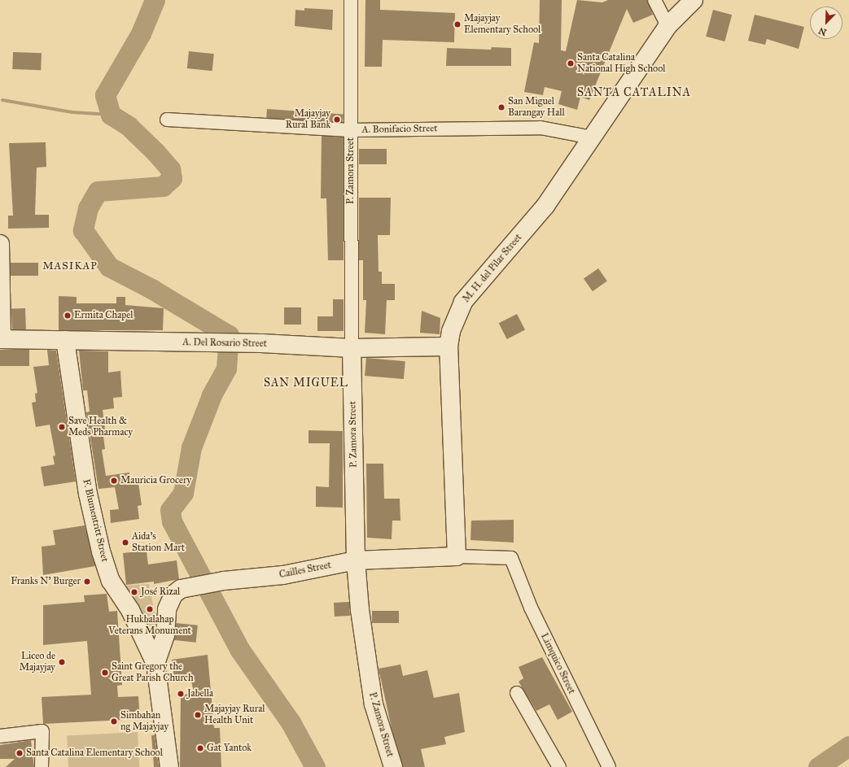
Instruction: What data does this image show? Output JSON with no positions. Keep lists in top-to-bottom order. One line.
{"streets":{"main road":["P. Zamora Street","M. H. del Pilar Street","A. Del Rosario Street","F. Blumentritt Street","Cailles Street"],"street":["A. Bonifacio Street","Limquico Street"]},"crossings":[["A. Bonifacio Street","P. Zamora Street"],["A. Bonifacio Street","M. H. del Pilar Street"],["P. Zamora Street","A. Del Rosario Street"],["P. Zamora Street","Cailles Street"],["M. H. del Pilar Street","A. Del Rosario Street"],["M. H. del Pilar Street","Cailles Street"],["A. Del Rosario Street","F. Blumentritt Street"],["F. Blumentritt Street","Cailles Street"],["Cailles Street","Limquico Street"]],"districts":["SANTA CATALINA","MASIKAP","SAN MIGUEL"],"places":["Majayjay Elementary School","Santa Catalina National High School","San Miguel Barangay Hall","Majayjay Rural Bank","Ermita Chapel","Save Health & Meds Pharmacy","Mauricia Grocery","Aida's Station Mart","Franks N' Burger","José Rizal","Hukbalahap Veterans Monument","Liceo de Majayjay","Saint Gregory the Great Parish Church","Jabella","Majayjay Rural Health Unit","Simbahan ng Majayjay","Gat Yantok","Santa Catalina Elementary School"],"north":"bottom left"}
